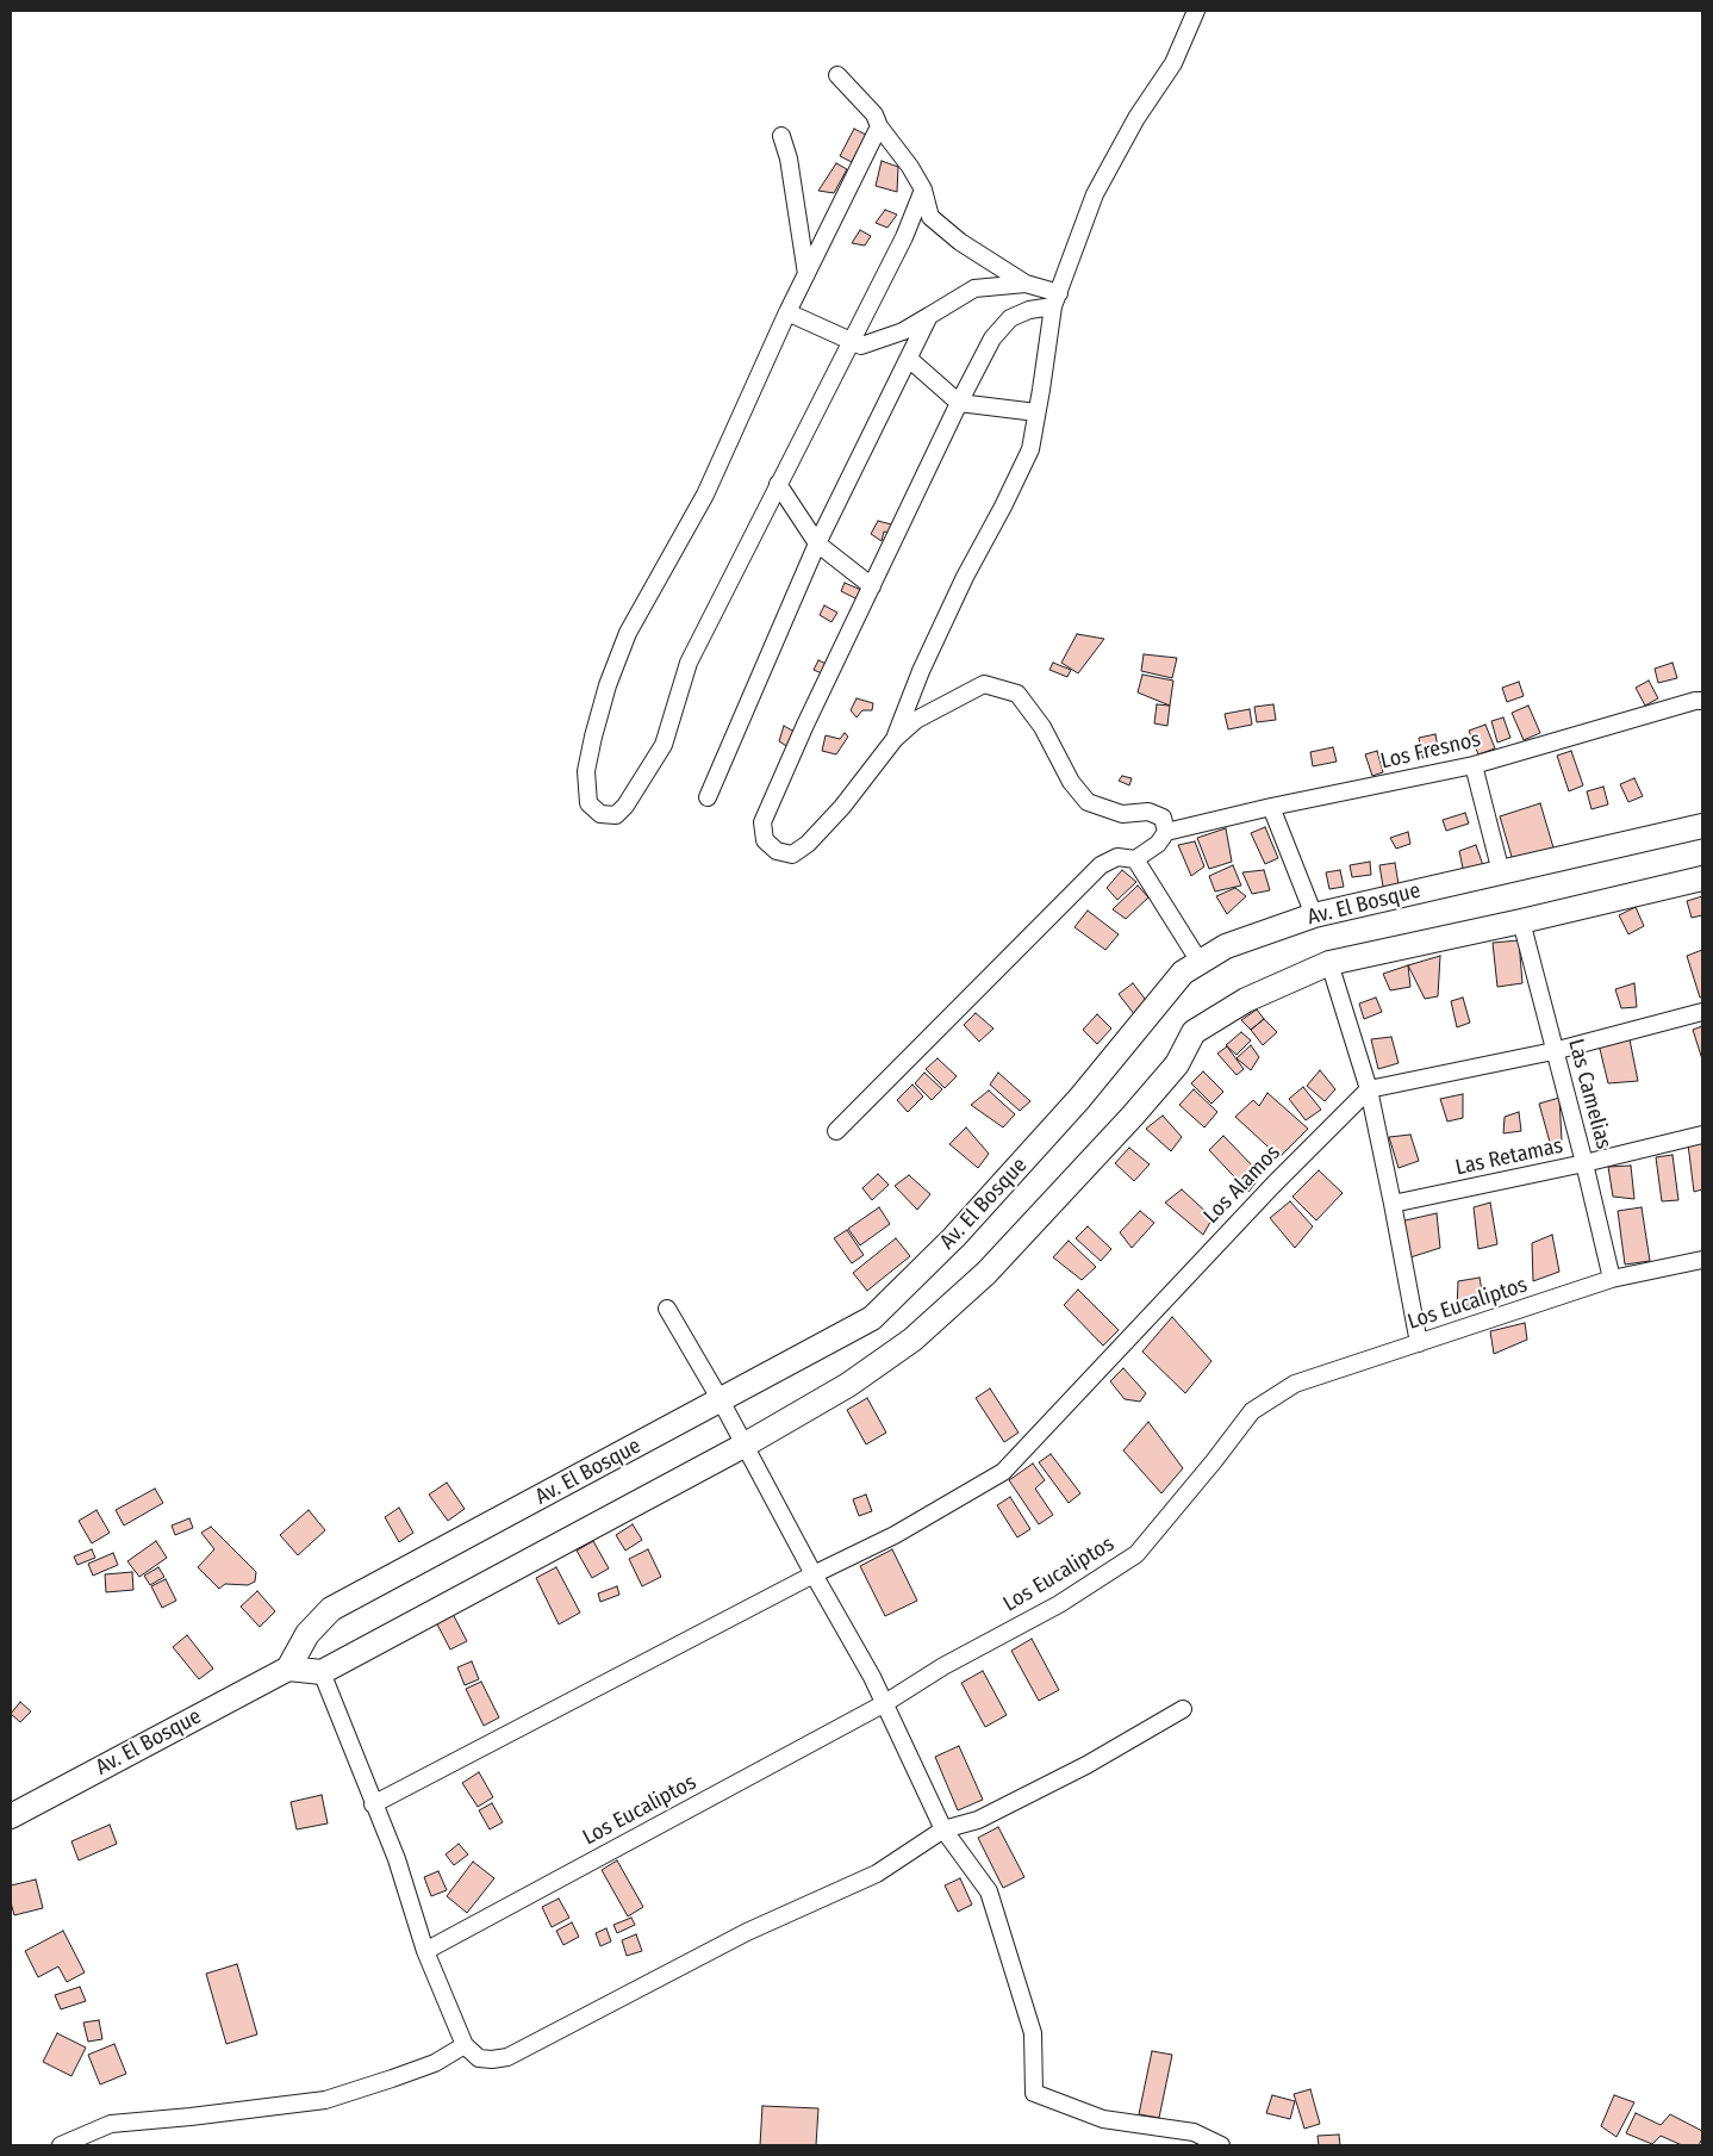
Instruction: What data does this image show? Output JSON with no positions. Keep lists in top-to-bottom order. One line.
{"streets":{"street":["Los Fresnos","Av. El Bosque","Las Camelias","Las Retamas","Los Alamos","Los Eucaliptos"]},"crossings":[["Las Camelias","Las Retamas"],["Las Camelias","Los Eucaliptos"]]}
